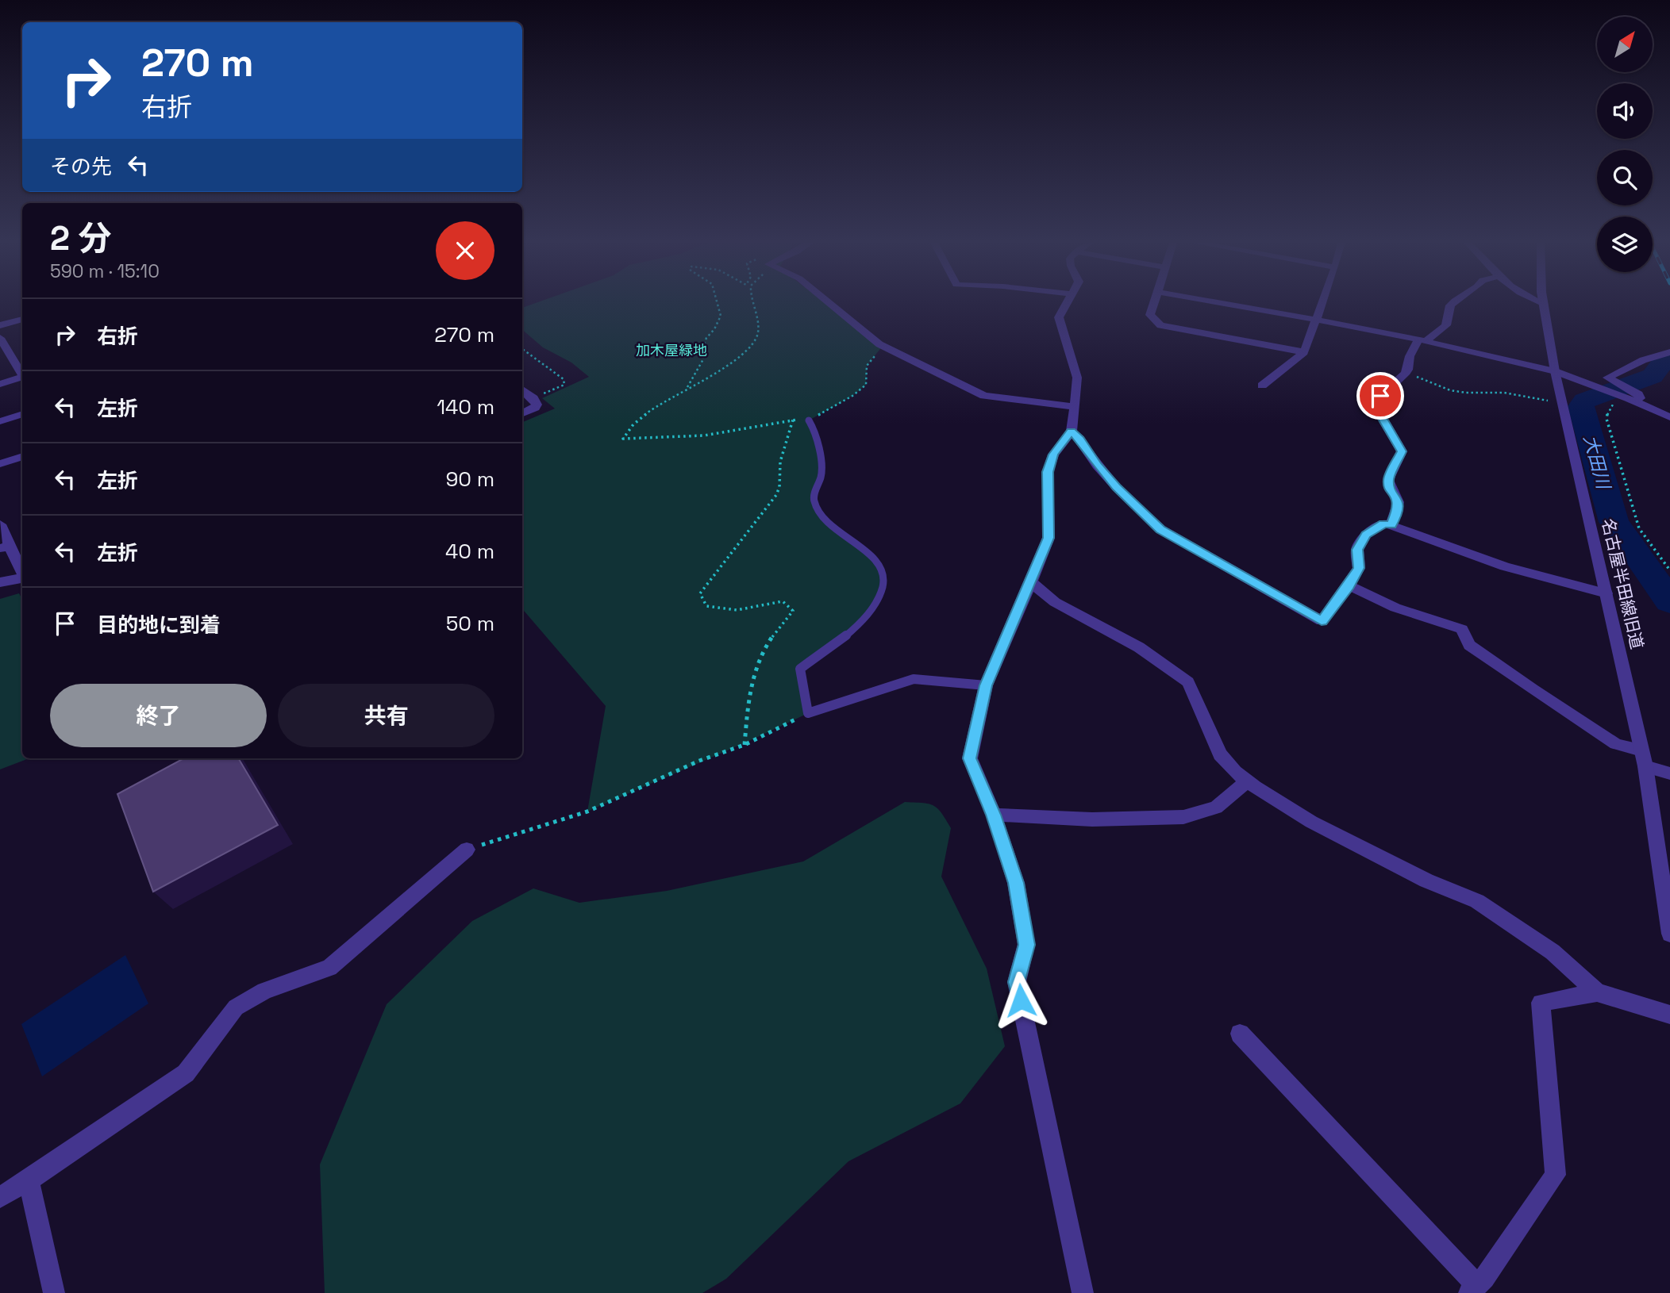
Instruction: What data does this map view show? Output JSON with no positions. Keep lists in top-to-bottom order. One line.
{"streets":{"street":["名古屋半田線旧道"]},"water":["大田川"],"parks":["加木屋緑地"],"north":"top right","page":{"turn":["270 m","右折"],"then":"その先","heading":["2 分","590 m · 15:10"],"list":[{"name":"右折","value":"270 m"},{"name":"左折","value":"140 m"},{"name":"左折","value":"90 m"},{"name":"左折","value":"40 m"},{"name":"目的地に到着","value":"50 m"}],"buttons":["終了","共有"]}}
